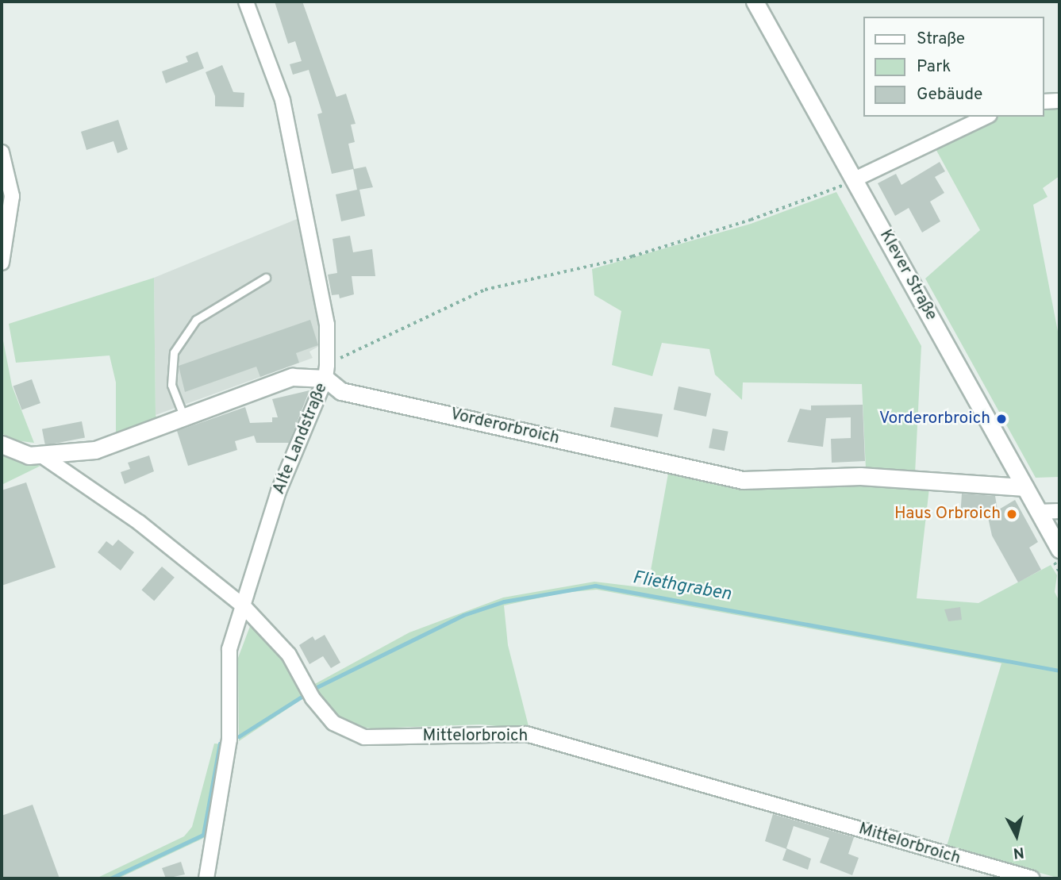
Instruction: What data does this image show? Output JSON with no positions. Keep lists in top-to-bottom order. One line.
{"streets":{"street":["Klever Straße","Vorderorbroich","Alte Landstraße","Mittelorbroich"]},"crossings":[["Klever Straße","Vorderorbroich"],["Vorderorbroich","Alte Landstraße"],["Vorderorbroich","Mittelorbroich"],["Alte Landstraße","Mittelorbroich"]],"water":["Fliethgraben"],"places":["Vorderorbroich","Haus Orbroich"],"legend":["Straße","Park","Gebäude"],"north":"bottom"}
